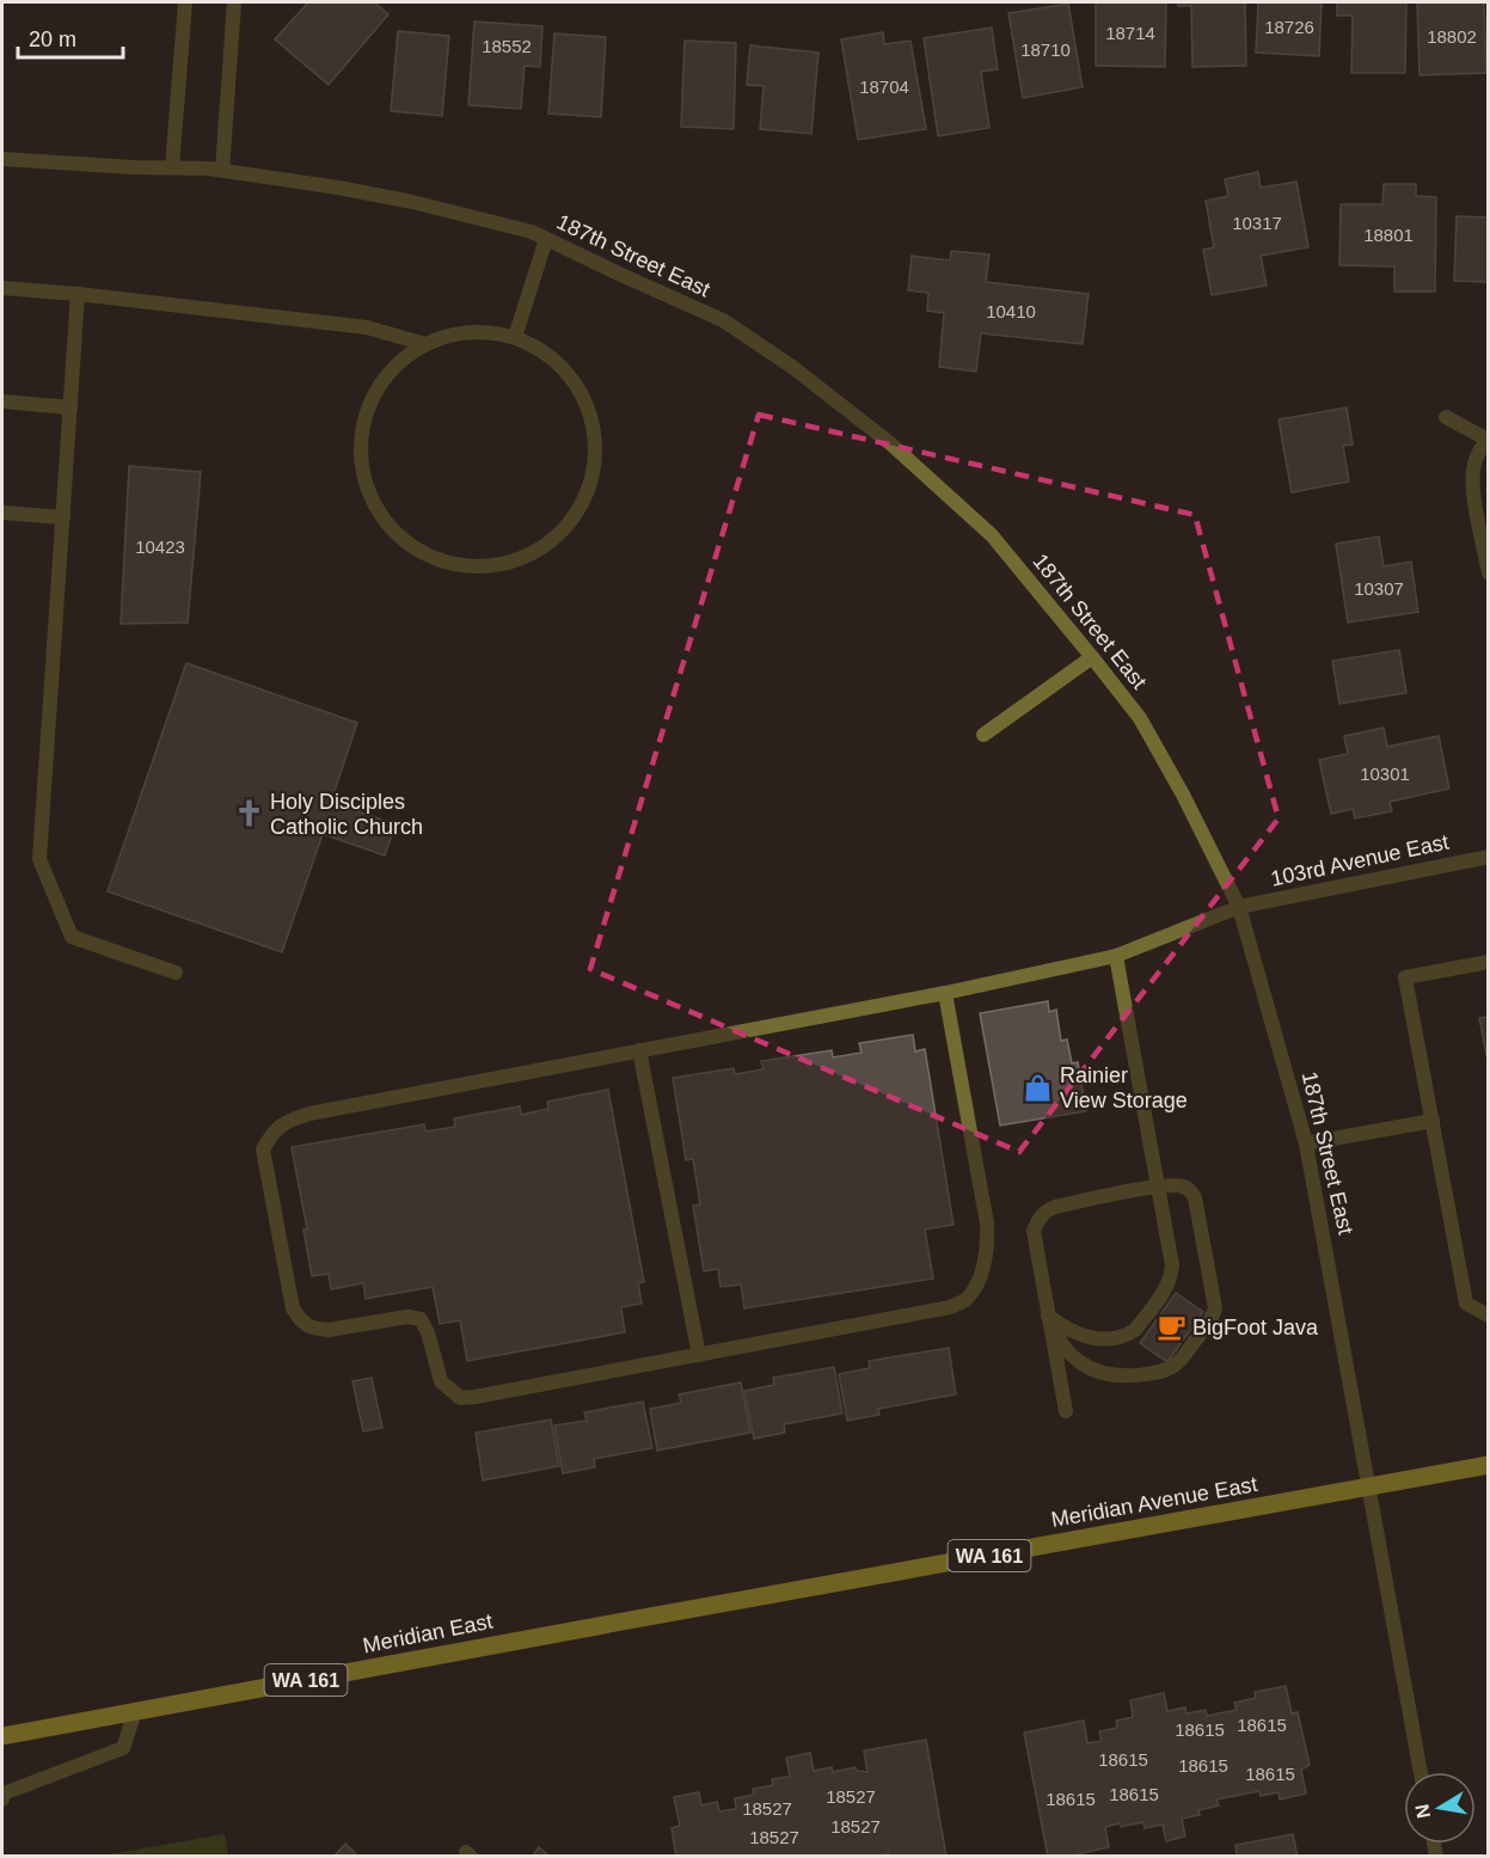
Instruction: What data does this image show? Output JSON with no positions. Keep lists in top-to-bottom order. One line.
{"streets":{"main road":["Meridian Avenue East","WA 161","Meridian East"],"street":["187th Street East","103rd Avenue East"]},"crossings":[["187th Street East","103rd Avenue East"],["187th Street East","Meridian Avenue East"],["187th Street East","WA 161"],["Meridian Avenue East","WA 161"],["Meridian Avenue East","Meridian East"]],"places":{"church":["Holy Disciples Catholic Church"],"shop":["Rainier View Storage"],"cafe":["BigFoot Java"]},"house_numbers":["18726","18714","18802","18552","18710","18704","10317","18801","10410","10423","10307","10301","18615","18615","18615","18615","18615","18615","18527","18615","18527","18527","18527"],"scale_bar":"20 m","north":"left"}
